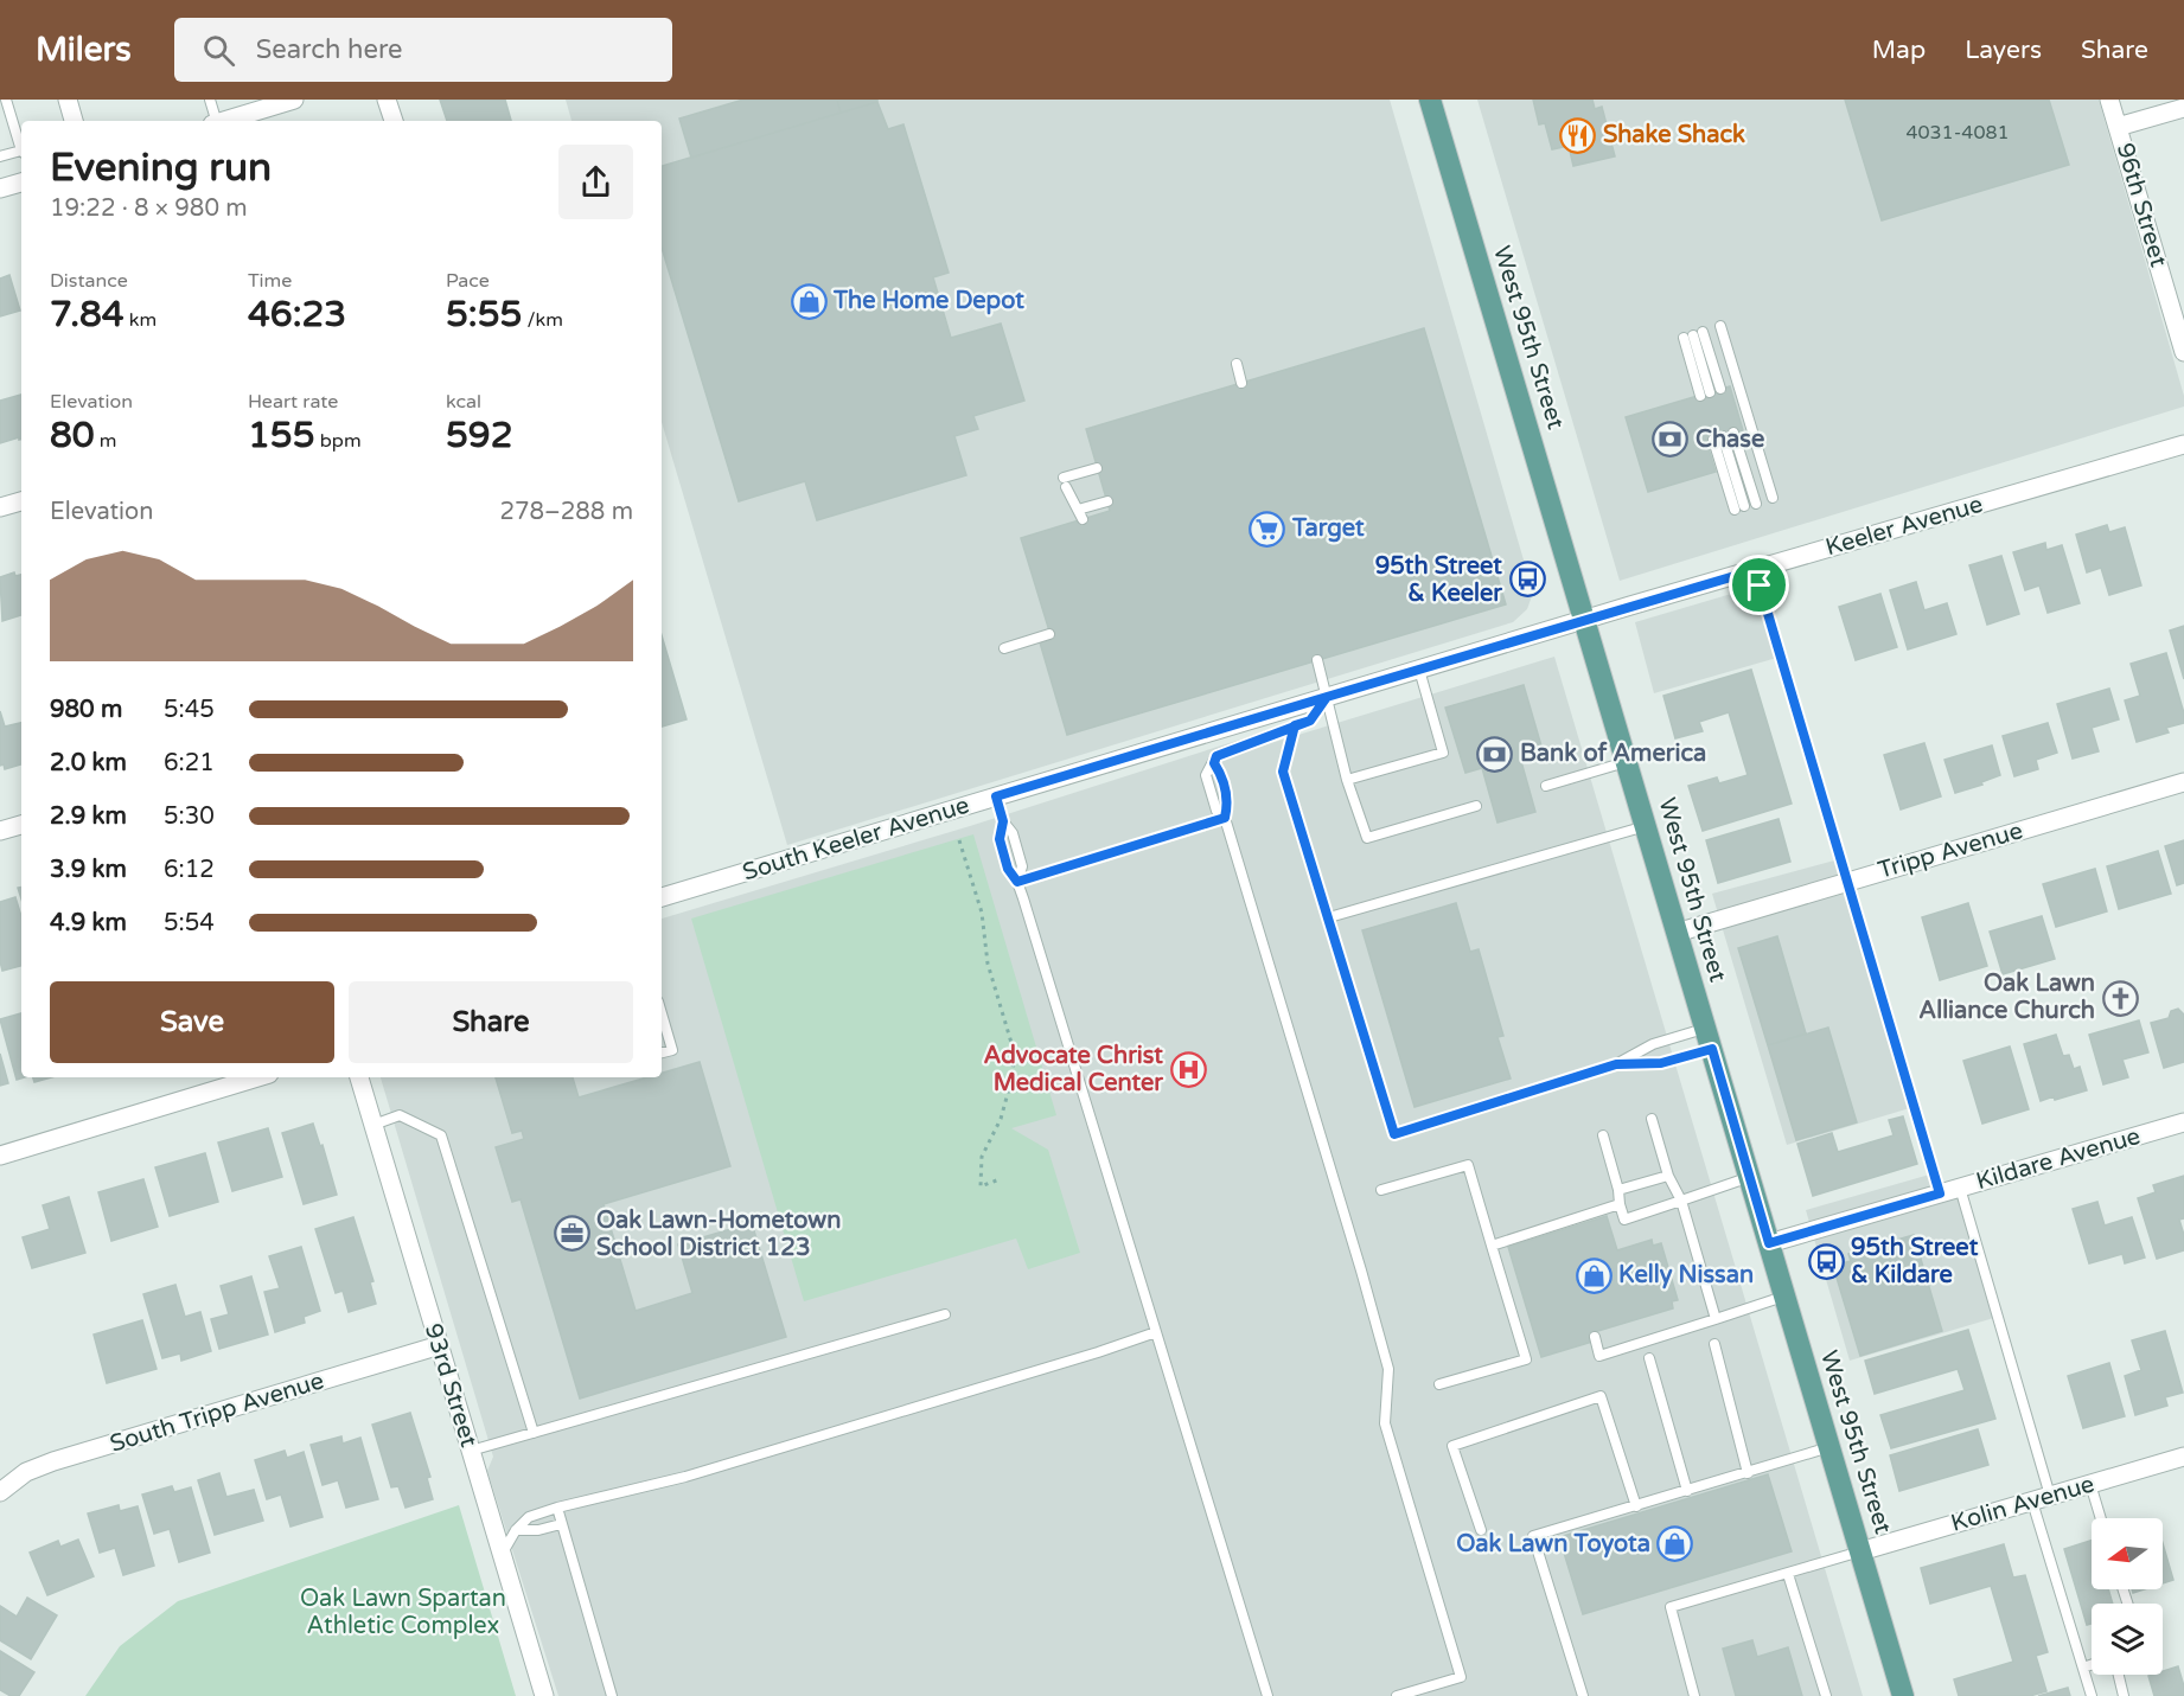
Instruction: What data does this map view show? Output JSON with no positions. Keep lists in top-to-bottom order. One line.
{"streets":{"main road":["West 95th Street"],"street":["96th Street","Keeler Avenue","South Keeler Avenue","Tripp Avenue","Kildare Avenue","93rd Street","South Tripp Avenue","Kolin Avenue"]},"crossings":[["West 95th Street","Keeler Avenue"],["West 95th Street","South Keeler Avenue"],["West 95th Street","Tripp Avenue"],["West 95th Street","Kildare Avenue"],["West 95th Street","Kolin Avenue"],["Keeler Avenue","South Keeler Avenue"],["93rd Street","South Tripp Avenue"]],"parks":["Oak Lawn Spartan Athletic Complex"],"places":{"restaurant":["Shake Shack"],"shop":["The Home Depot","Kelly Nissan","Oak Lawn Toyota"],"bank":["Chase","Bank of America"],"supermarket":["Target"],"bus stop":["95th Street & Keeler","95th Street & Kildare"],"church":["Oak Lawn Alliance Church"],"hospital":["Advocate Christ Medical Center"],"office":["Oak Lawn-Hometown School District 123"]},"house_numbers":["4031-4081"],"north":"left","page":{"header":"Milers","search":"Search here","nav":["Map","Layers","Share"],"heading":["Evening run","19:22 · 8 × 980 m"],"stats":[["Distance","7.84 km"],["Time","46:23"],["Pace","5:55 /km"],["Elevation","80 m"],["Heart rate","155 bpm"],["kcal","592"]],"chart":["Elevation","278–288 m"],"list":[{"name":"980 m","note":"5:45"},{"name":"2.0 km","note":"6:21"},{"name":"2.9 km","note":"5:30"},{"name":"3.9 km","note":"6:12"},{"name":"4.9 km","note":"5:54"}],"buttons":["Save","Share"]}}
